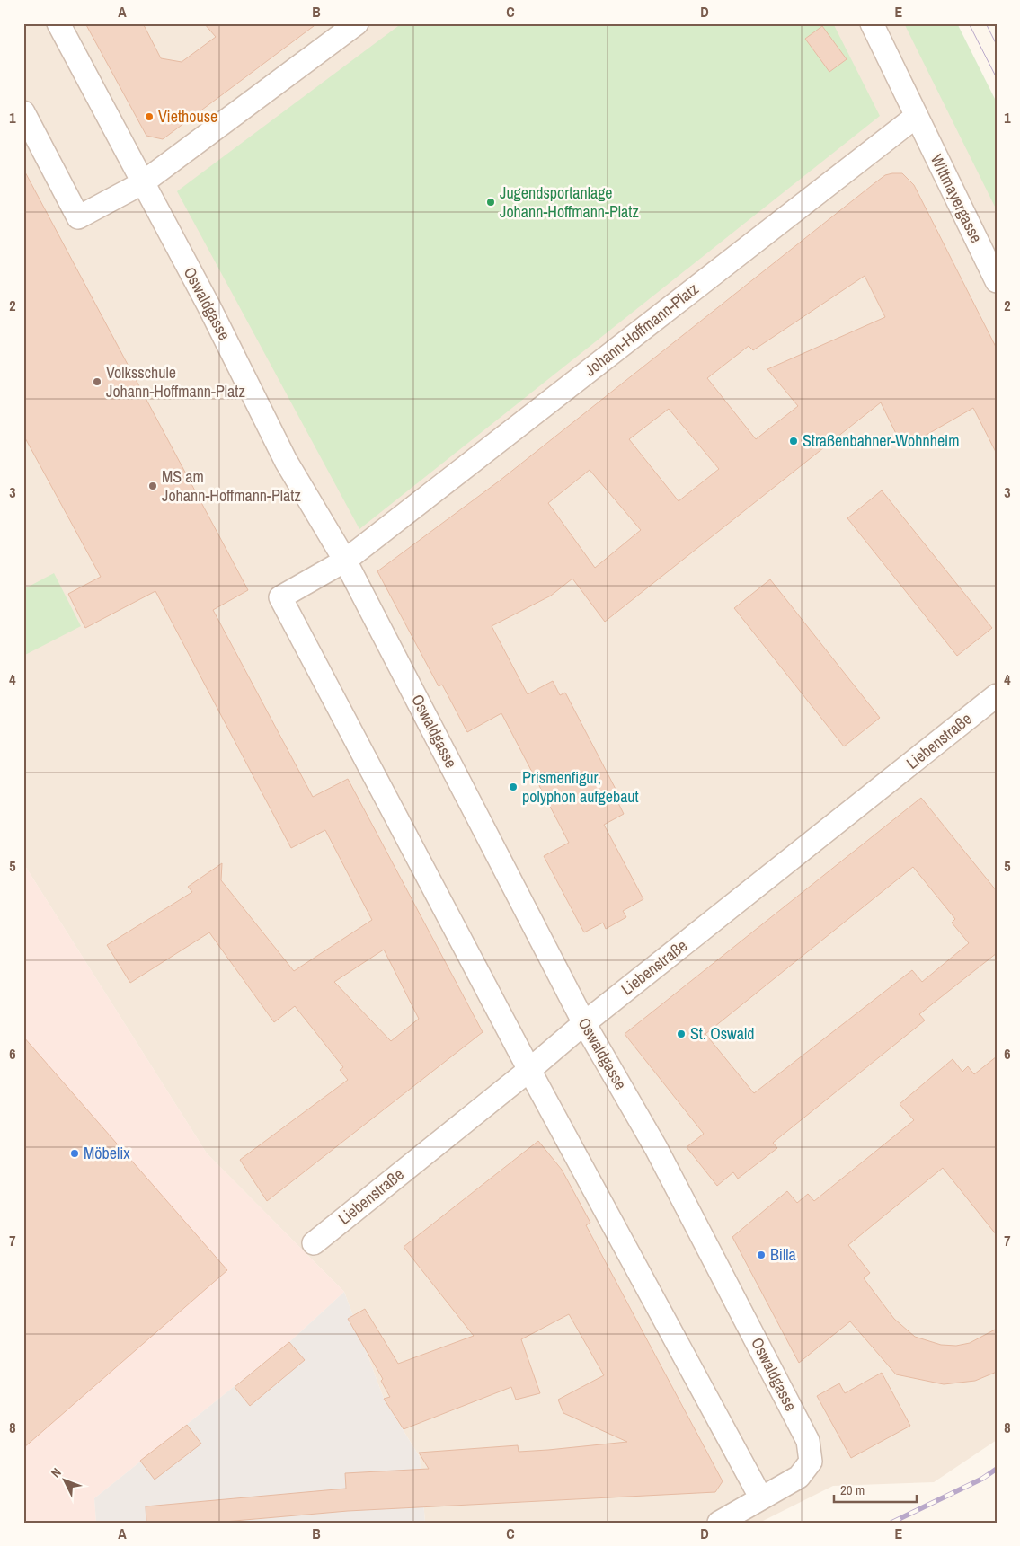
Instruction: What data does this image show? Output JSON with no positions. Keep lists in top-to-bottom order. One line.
{"streets":{"street":["Wittmayergasse","Oswaldgasse","Johann-Hoffmann-Platz","Liebenstraße"]},"crossings":[["Wittmayergasse","Johann-Hoffmann-Platz"],["Oswaldgasse","Johann-Hoffmann-Platz"],["Oswaldgasse","Liebenstraße"],["Johann-Hoffmann-Platz","Liebenstraße"]],"places":["Viethouse","Jugendsportanlage Johann-Hoffmann-Platz","Volksschule Johann-Hoffmann-Platz","Straßenbahner-Wohnheim","MS am Johann-Hoffmann-Platz","Prismenfigur, polyphon aufgebaut","St. Oswald","Möbelix","Billa"],"scale_bar":"20 m","north":"top left","grid":{"columns":["A","B","C","D","E"],"rows":["1","2","3","4","5","6","7","8"]}}
